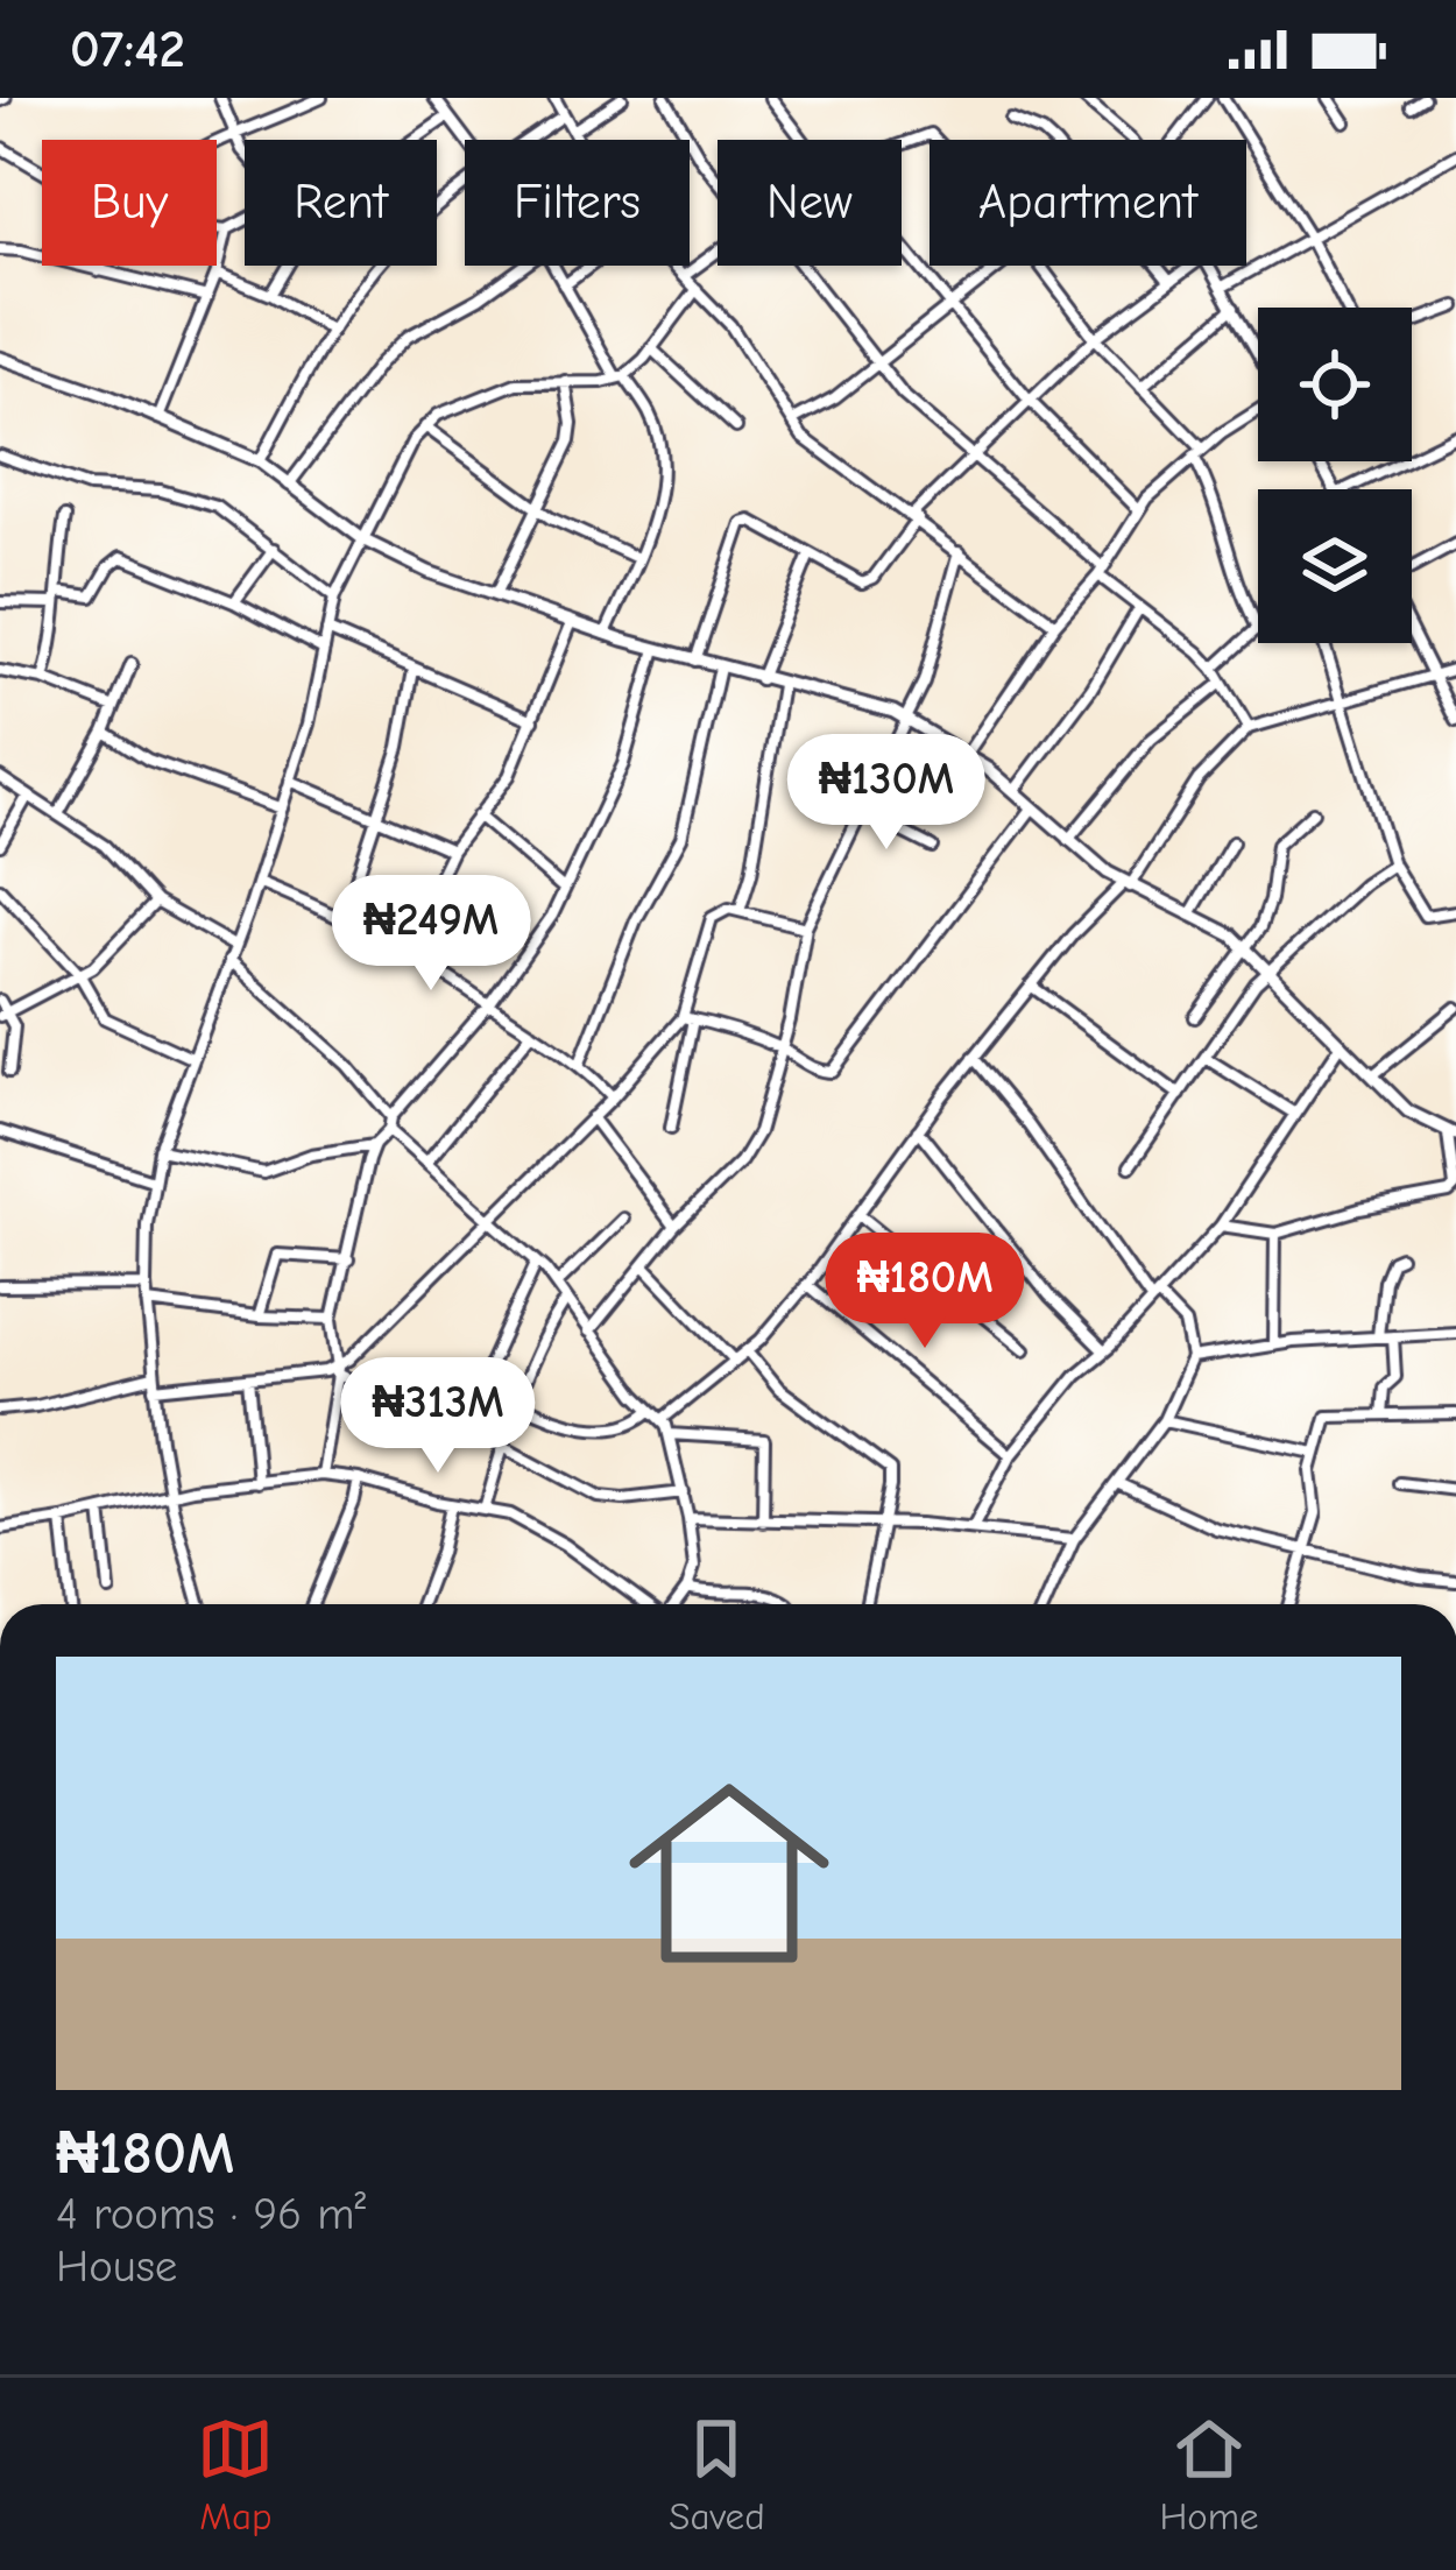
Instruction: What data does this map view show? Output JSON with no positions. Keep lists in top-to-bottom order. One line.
{"page":{"status":"07:42","chip":["Buy","Rent","Filters","New","Apartment"],"price":["₦130M","₦249M","₦180M","₦313M"],"list":[{"name":"₦180M","note":"4 rooms · 96 m² · House"}],"tabs":["Map","Saved","Home"]}}
